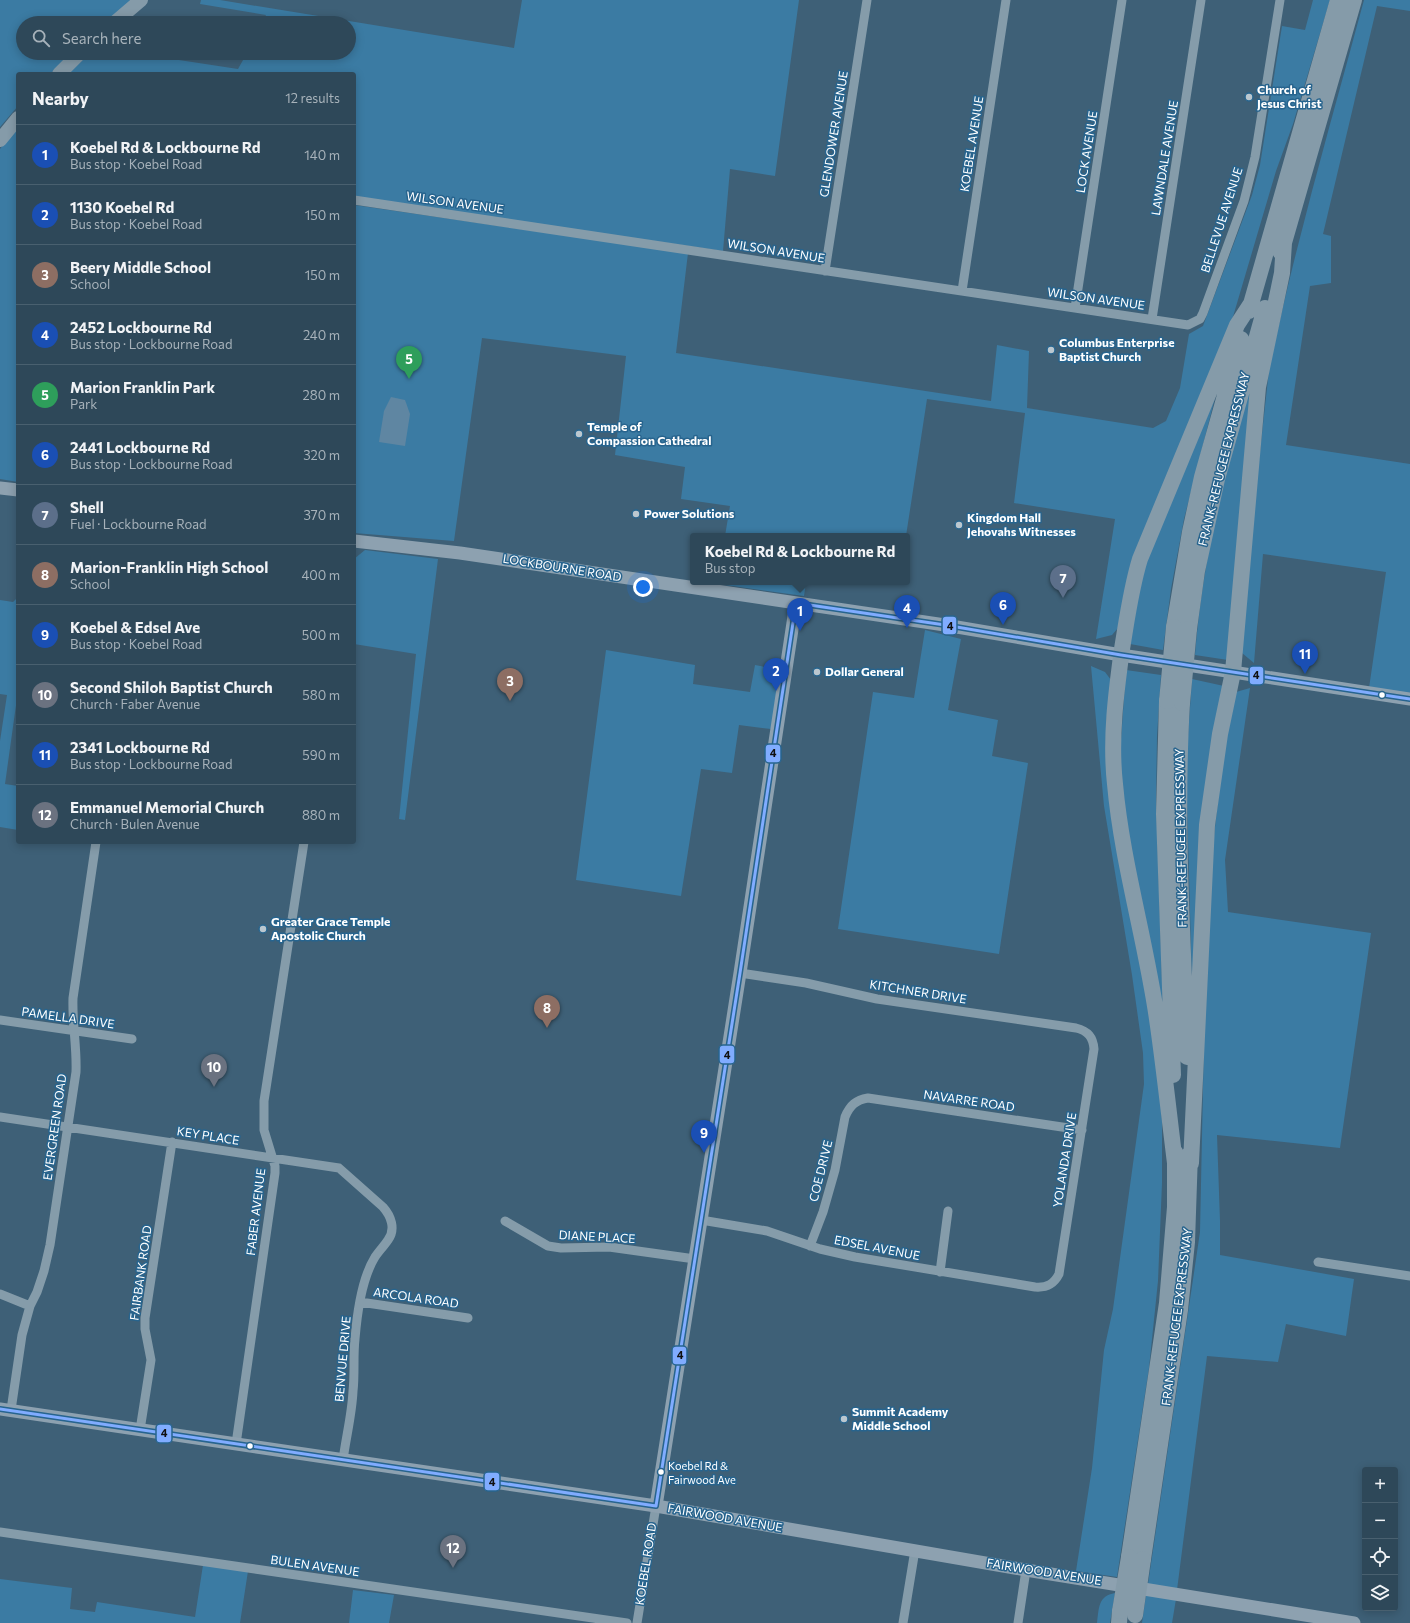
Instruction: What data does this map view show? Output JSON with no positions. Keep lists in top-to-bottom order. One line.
{"streets":{"highway":["FRANK-REFUGEE EXPRESSWAY"],"street":["GLENDOWER AVENUE","KOEBEL AVENUE","LOCK AVENUE","LAWNDALE AVENUE","WILSON AVENUE","BELLEVUE AVENUE","LOCKBOURNE ROAD","KITCHNER DRIVE","PAMELLA DRIVE","NAVARRE ROAD","EVERGREEN ROAD","KEY PLACE","YOLANDA DRIVE","COE DRIVE","FABER AVENUE","DIANE PLACE","EDSEL AVENUE","FAIRBANK ROAD","ARCOLA ROAD","BENVUE DRIVE","FAIRWOOD AVENUE","KOEBEL ROAD","BULEN AVENUE"]},"crossings":[["GLENDOWER AVENUE","WILSON AVENUE"],["KOEBEL AVENUE","WILSON AVENUE"],["LOCK AVENUE","WILSON AVENUE"],["LAWNDALE AVENUE","WILSON AVENUE"],["WILSON AVENUE","BELLEVUE AVENUE"],["LOCKBOURNE ROAD","KOEBEL ROAD"],["KITCHNER DRIVE","YOLANDA DRIVE"],["KITCHNER DRIVE","KOEBEL ROAD"],["PAMELLA DRIVE","EVERGREEN ROAD"],["NAVARRE ROAD","YOLANDA DRIVE"],["NAVARRE ROAD","COE DRIVE"],["EVERGREEN ROAD","KEY PLACE"],["EVERGREEN ROAD","FAIRWOOD AVENUE"],["KEY PLACE","FABER AVENUE"],["KEY PLACE","FAIRBANK ROAD"],["KEY PLACE","BENVUE DRIVE"],["YOLANDA DRIVE","EDSEL AVENUE"],["COE DRIVE","EDSEL AVENUE"],["FABER AVENUE","FAIRWOOD AVENUE"],["DIANE PLACE","KOEBEL ROAD"],["EDSEL AVENUE","KOEBEL ROAD"],["FAIRBANK ROAD","FAIRWOOD AVENUE"],["ARCOLA ROAD","BENVUE DRIVE"],["BENVUE DRIVE","FAIRWOOD AVENUE"],["FAIRWOOD AVENUE","KOEBEL ROAD"]],"places":["Church of Jesus Christ","Columbus Enterprise Baptist Church","Temple of Compassion Cathedral","Power Solutions","Kingdom Hall Jehovahs Witnesses","Dollar General","Greater Grace Temple Apostolic Church","Summit Academy Middle School","Koebel Rd & Fairwood Ave"],"lines":["transit line 4"],"page":{"search":"Search here","heading":["Nearby","12 results"],"list":[{"mark":"1","name":"Koebel Rd & Lockbourne Rd","note":"Bus stop · Koebel Road","value":"140 m"},{"mark":"2","name":"1130 Koebel Rd","note":"Bus stop · Koebel Road","value":"150 m"},{"mark":"3","name":"Beery Middle School","note":"School","value":"150 m"},{"mark":"4","name":"2452 Lockbourne Rd","note":"Bus stop · Lockbourne Road","value":"240 m"},{"mark":"5","name":"Marion Franklin Park","note":"Park","value":"280 m"},{"mark":"6","name":"2441 Lockbourne Rd","note":"Bus stop · Lockbourne Road","value":"320 m"},{"mark":"7","name":"Shell","note":"Fuel · Lockbourne Road","value":"370 m"},{"mark":"8","name":"Marion-Franklin High School","note":"School","value":"400 m"},{"mark":"9","name":"Koebel & Edsel Ave","note":"Bus stop · Koebel Road","value":"500 m"},{"mark":"10","name":"Second Shiloh Baptist Church","note":"Church · Faber Avenue","value":"580 m"},{"mark":"11","name":"2341 Lockbourne Rd","note":"Bus stop · Lockbourne Road","value":"590 m"},{"mark":"12","name":"Emmanuel Memorial Church","note":"Church · Bulen Avenue","value":"880 m"}],"pins":["5","7","6","4","1","11","2","3","8","10","9","12"],"popup":["Koebel Rd & Lockbourne Rd","Bus stop"],"map_buttons":["+","−"]}}
